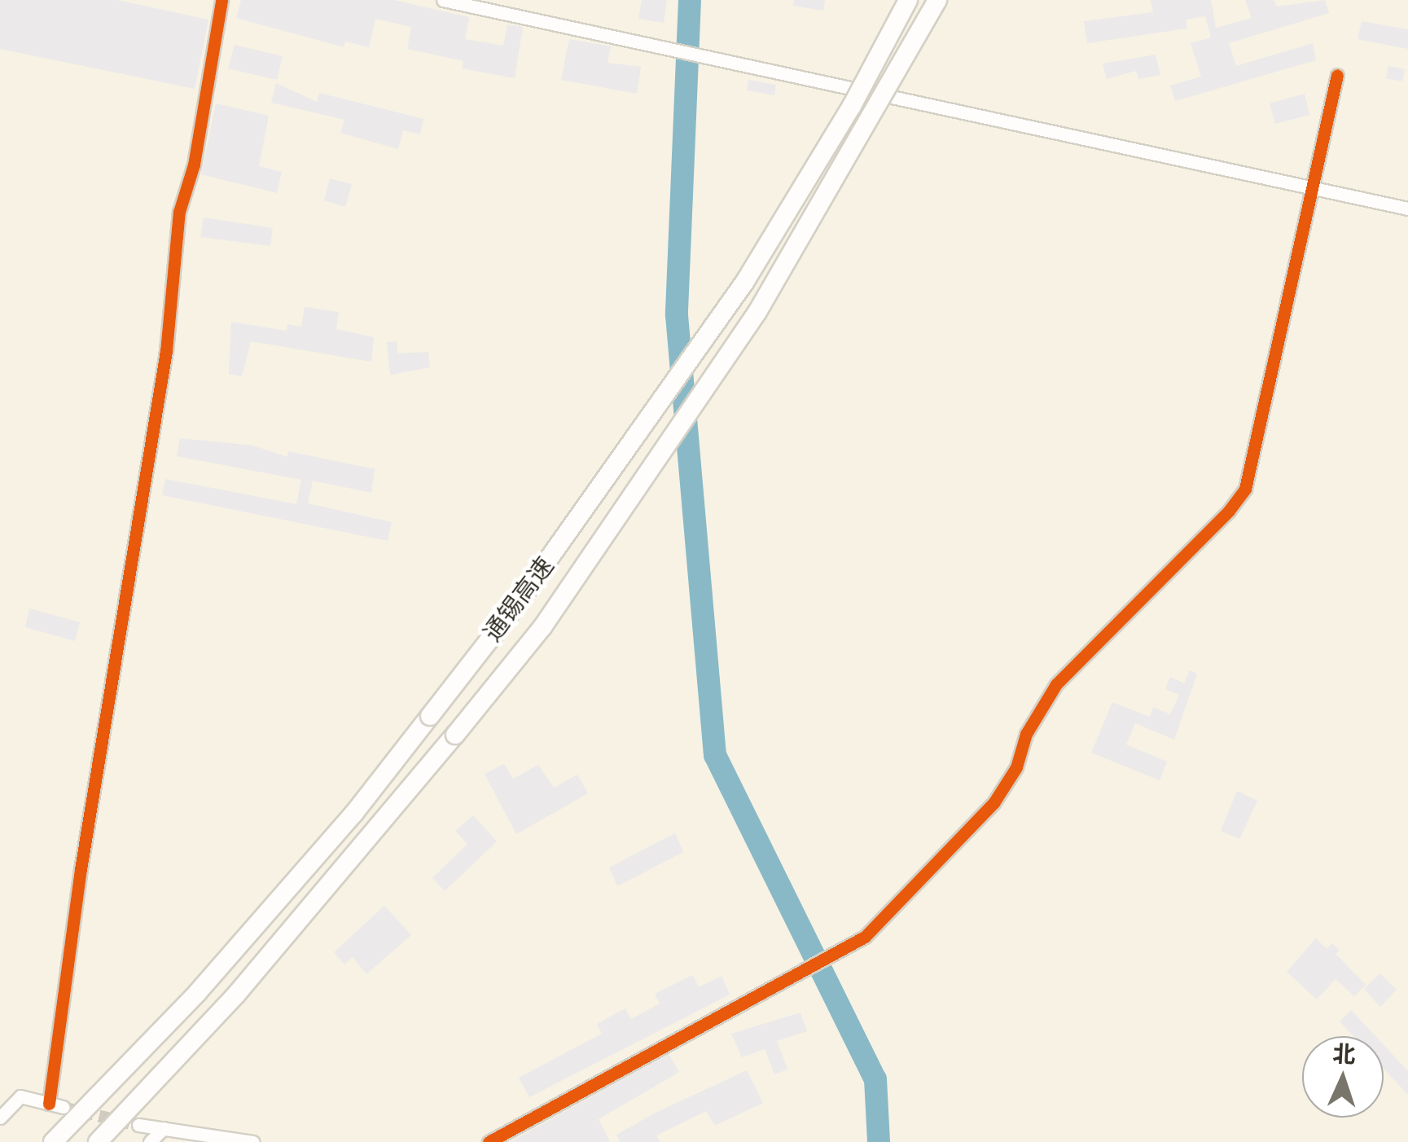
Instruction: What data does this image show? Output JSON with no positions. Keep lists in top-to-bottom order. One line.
{"streets":{"highway":["通锡高速"]},"north":"top"}
